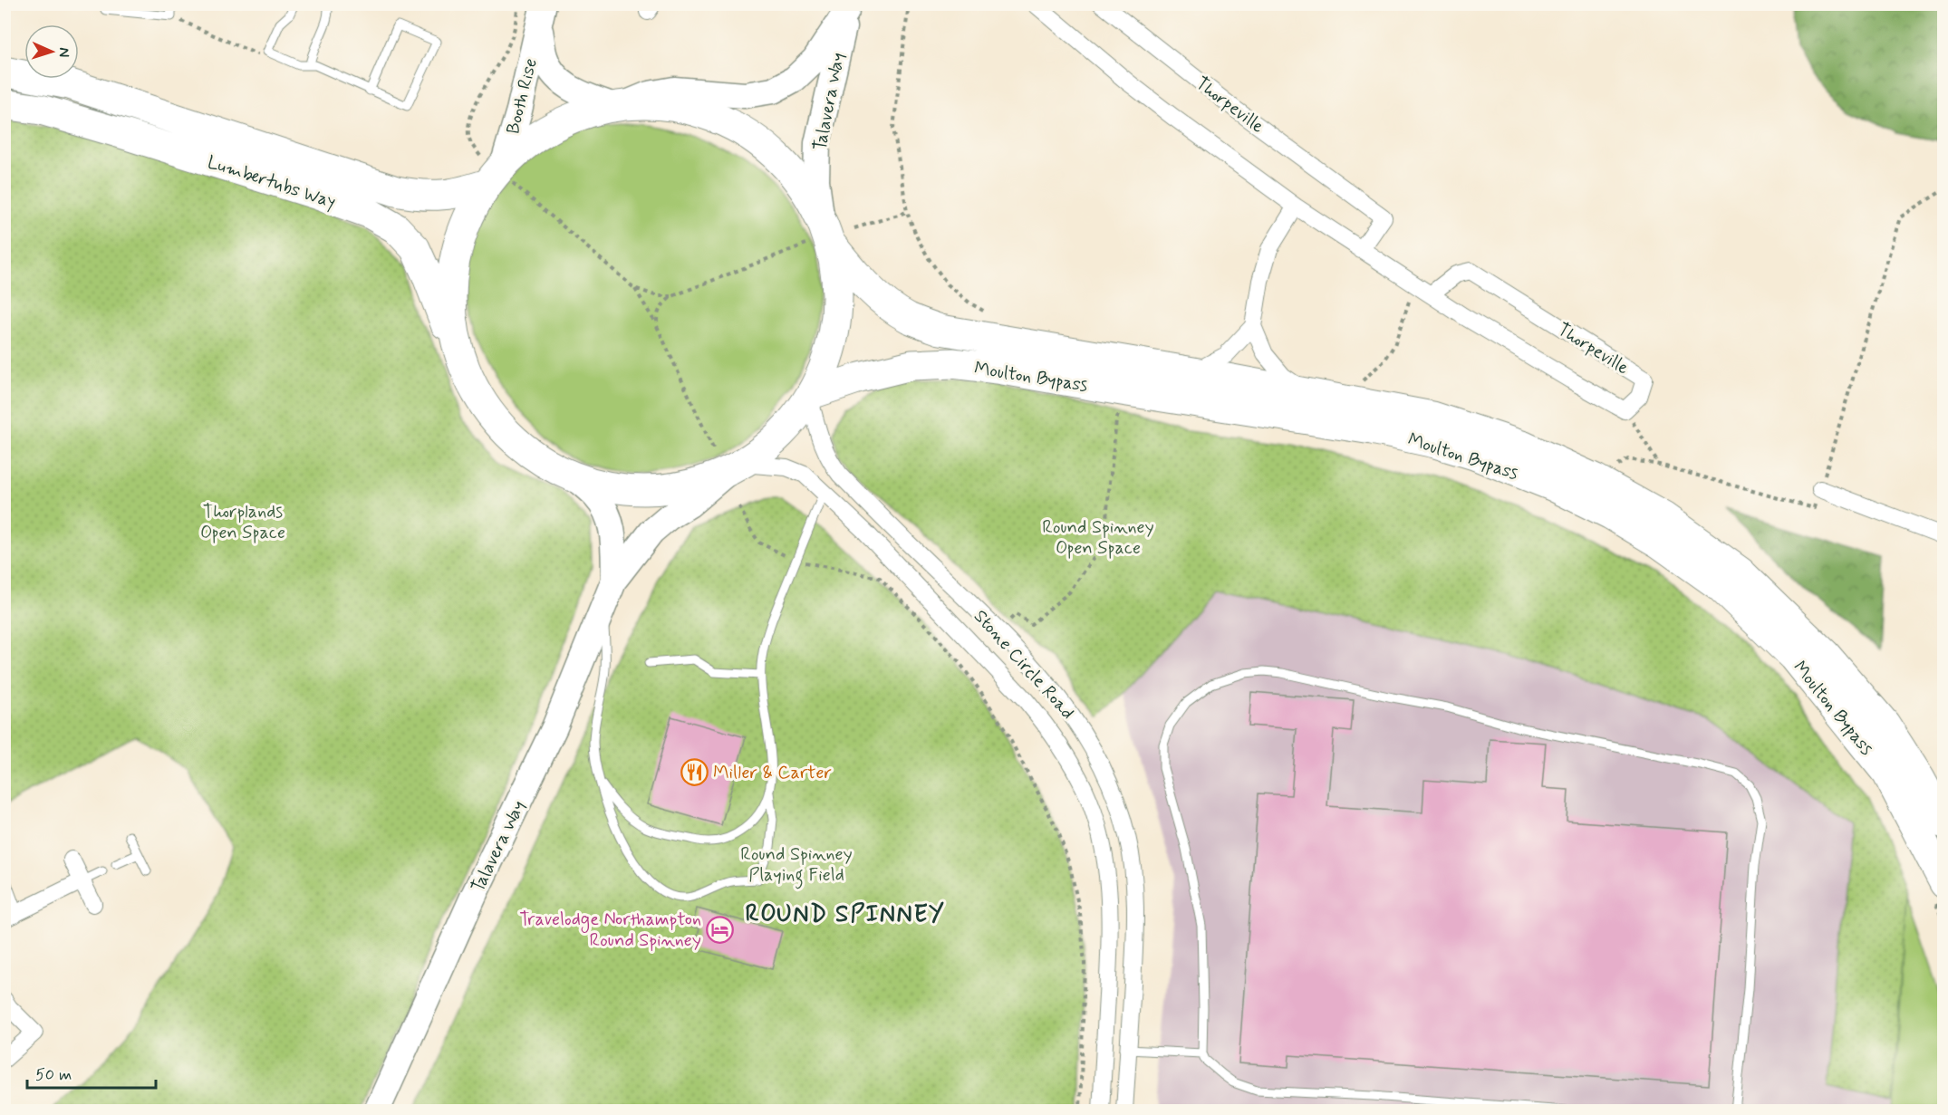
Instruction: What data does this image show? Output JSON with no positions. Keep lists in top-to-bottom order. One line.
{"streets":{"highway":["Lumbertubs Way","Moulton Bypass"],"main road":["Booth Rise","Talavera Way"],"street":["Thorpeville","Stone Circle Road"]},"crossings":[["Booth Rise","Talavera Way"],["Booth Rise","Lumbertubs Way"],["Talavera Way","Moulton Bypass"],["Talavera Way","Stone Circle Road"],["Moulton Bypass","Stone Circle Road"]],"districts":["ROUND SPINNEY"],"parks":["Thorplands Open Space","Round Spinney Open Space","Round Spinney Playing Field"],"places":{"restaurant":["Miller & Carter"],"hotel":["Travelodge Northampton Round Spinney"]},"scale_bar":"50 m","north":"right"}
